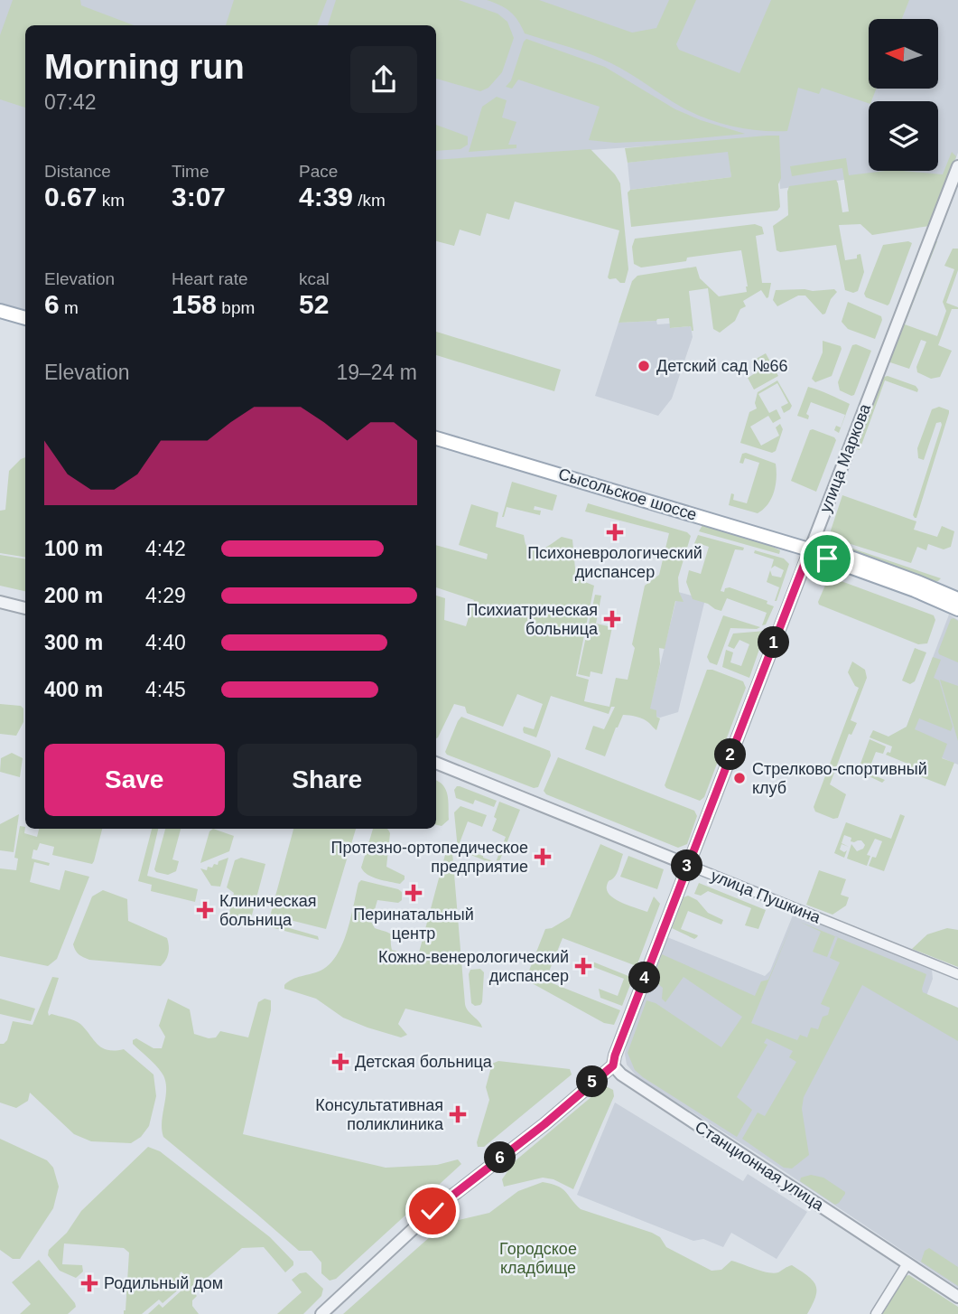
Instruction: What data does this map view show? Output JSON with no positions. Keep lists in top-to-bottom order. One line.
{"streets":{"main road":["Сысольское шоссе"],"street":["улица Маркова","улица Пушкина","Станционная улица"]},"crossings":[["улица Маркова","Сысольское шоссе"],["улица Маркова","улица Пушкина"],["улица Маркова","Станционная улица"]],"parks":["Городское кладбище"],"places":{"other":["Детский сад №66","Стрелково-спортивный клуб"],"health":["Психоневрологический диспансер","Психиатрическая больница","Протезно-ортопедическое предприятие","Перинатальный центр","Клиническая больница","Кожно-венерологический диспансер","Детская больница","Консультативная поликлиника","Родильный дом"]},"north":"left","page":{"heading":["Morning run","07:42"],"stats":[["Distance","0.67 km"],["Time","3:07"],["Pace","4:39 /km"],["Elevation","6 m"],["Heart rate","158 bpm"],["kcal","52"]],"chart":["Elevation","19–24 m"],"list":[{"name":"100 m","note":"4:42"},{"name":"200 m","note":"4:29"},{"name":"300 m","note":"4:40"},{"name":"400 m","note":"4:45"}],"pins":["1","2","3","4","5","6"],"buttons":["Save","Share"]}}
